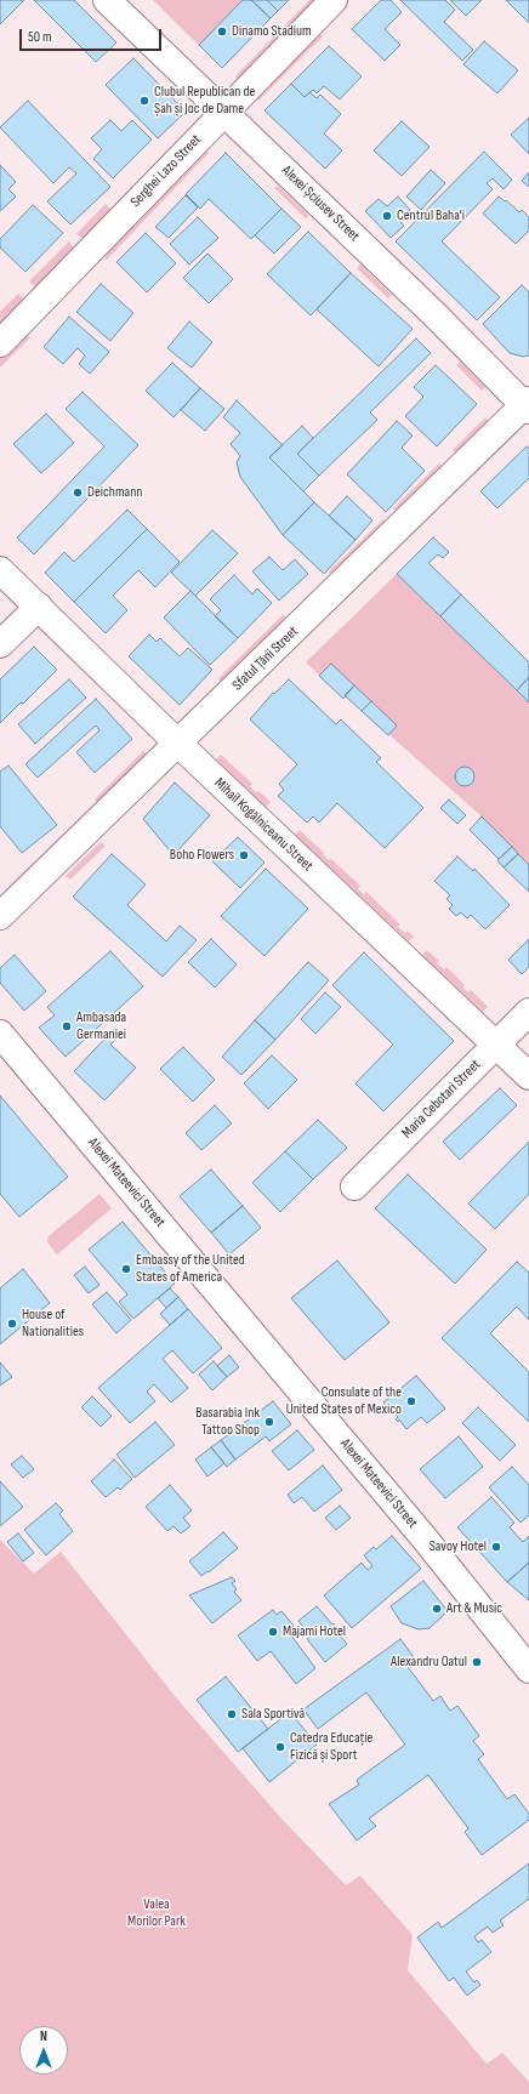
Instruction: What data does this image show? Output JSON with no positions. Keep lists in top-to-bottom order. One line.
{"streets":{"main road":["Serghei Lazo Street","Alexei Șciusev Street","Sfatul Țării Street","Mihail Kogălniceanu Street","Maria Cebotari Street","Alexei Mateevici Street"]},"crossings":[["Serghei Lazo Street","Alexei Șciusev Street"],["Alexei Șciusev Street","Sfatul Țării Street"],["Sfatul Țării Street","Mihail Kogălniceanu Street"],["Mihail Kogălniceanu Street","Maria Cebotari Street"]],"parks":["Valea Morilor Park"],"places":["Dinamo Stadium","Clubul Republican de Șah și Joc de Dame","Centrul Baha'i","Deichmann","Boho Flowers","Ambasada Germaniei","Embassy of the United States of America","House of Nationalities","Consulate of the United States of Mexico","Basarabia Ink Tattoo Shop","Savoy Hotel","Art & Music","Majami Hotel","Alexandru Oatul","Sala Sportivă","Catedra Educație Fizică și Sport"],"scale_bar":"50 m","north":"top"}
